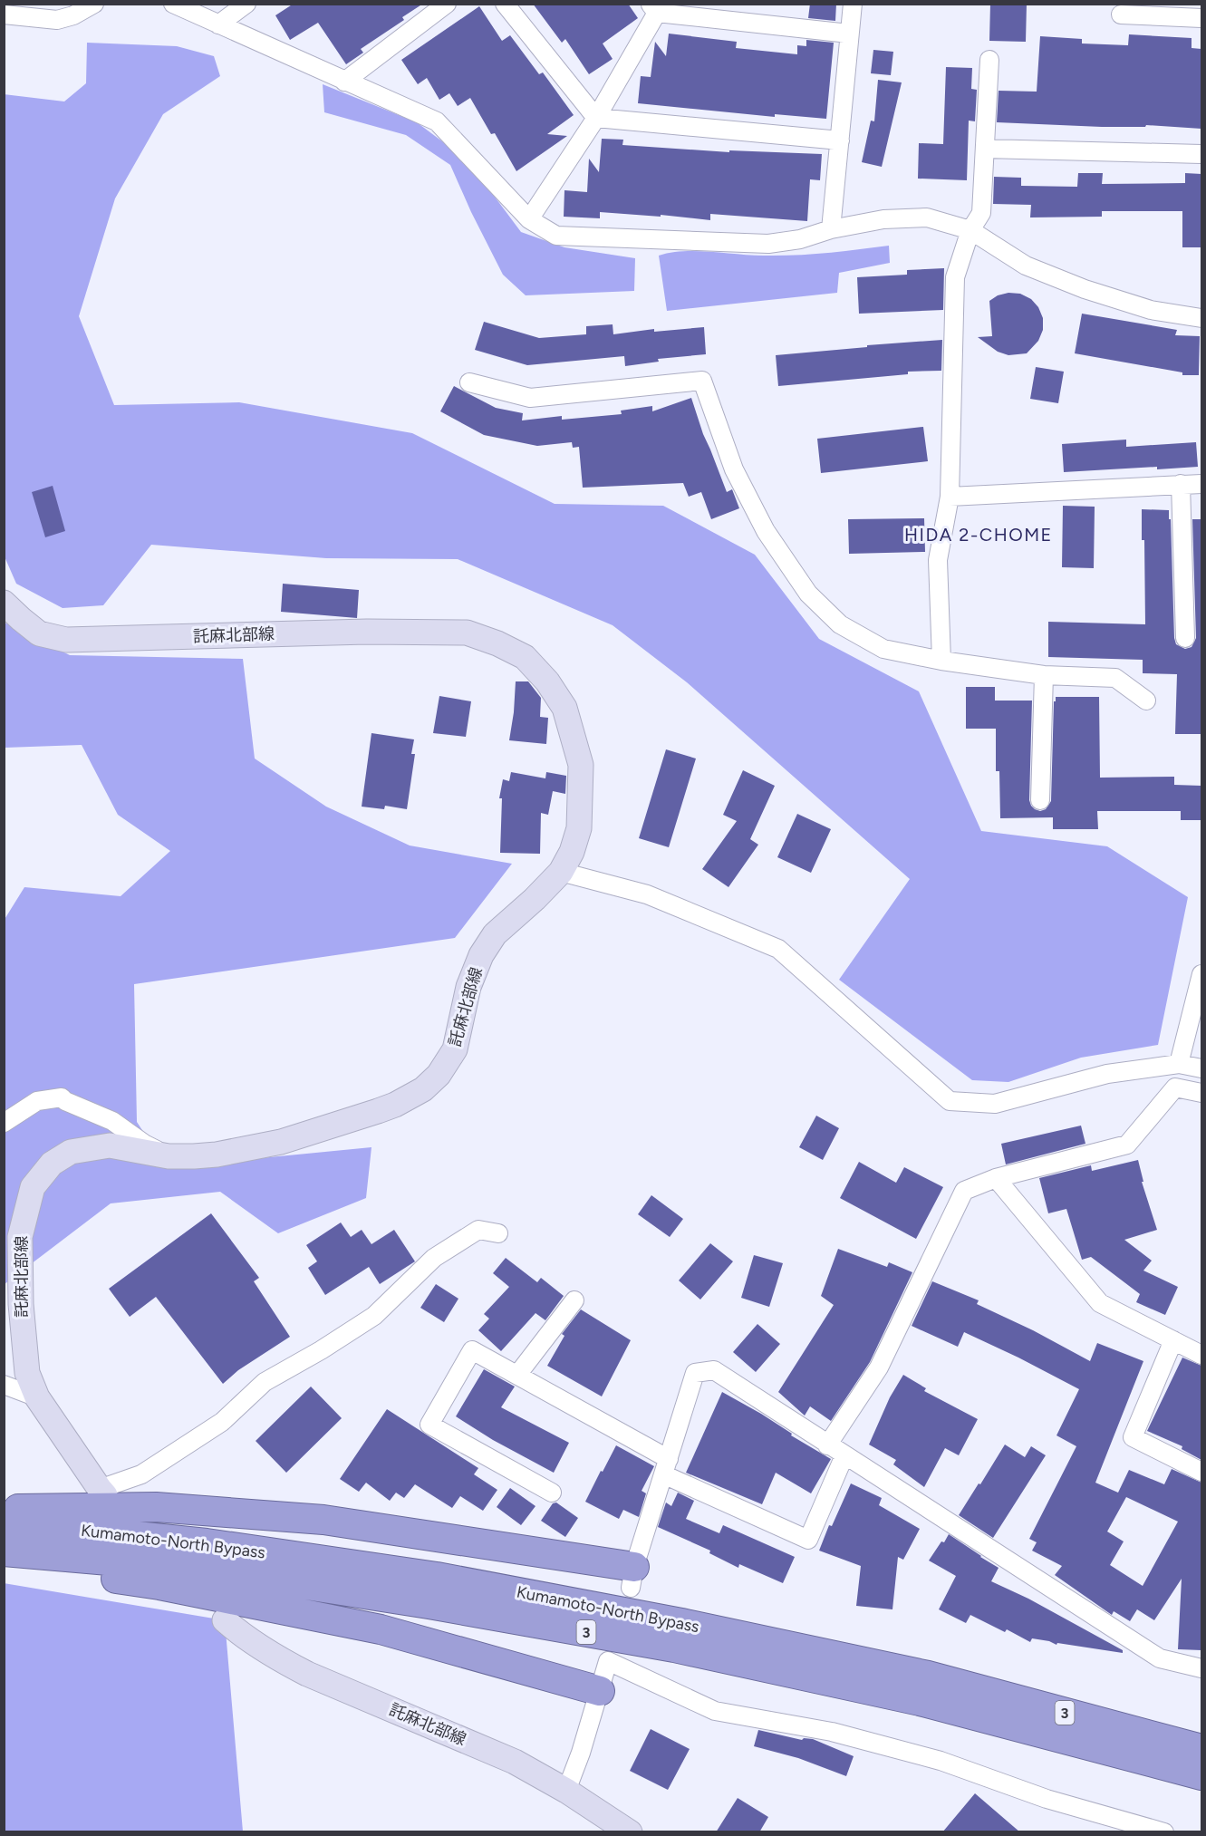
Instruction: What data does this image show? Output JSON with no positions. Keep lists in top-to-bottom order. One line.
{"streets":{"highway":["Kumamoto-North Bypass","3"],"main road":["託麻北部線"]},"crossings":[["Kumamoto-North Bypass","3"]],"districts":["HIDA 2-CHOME"]}
